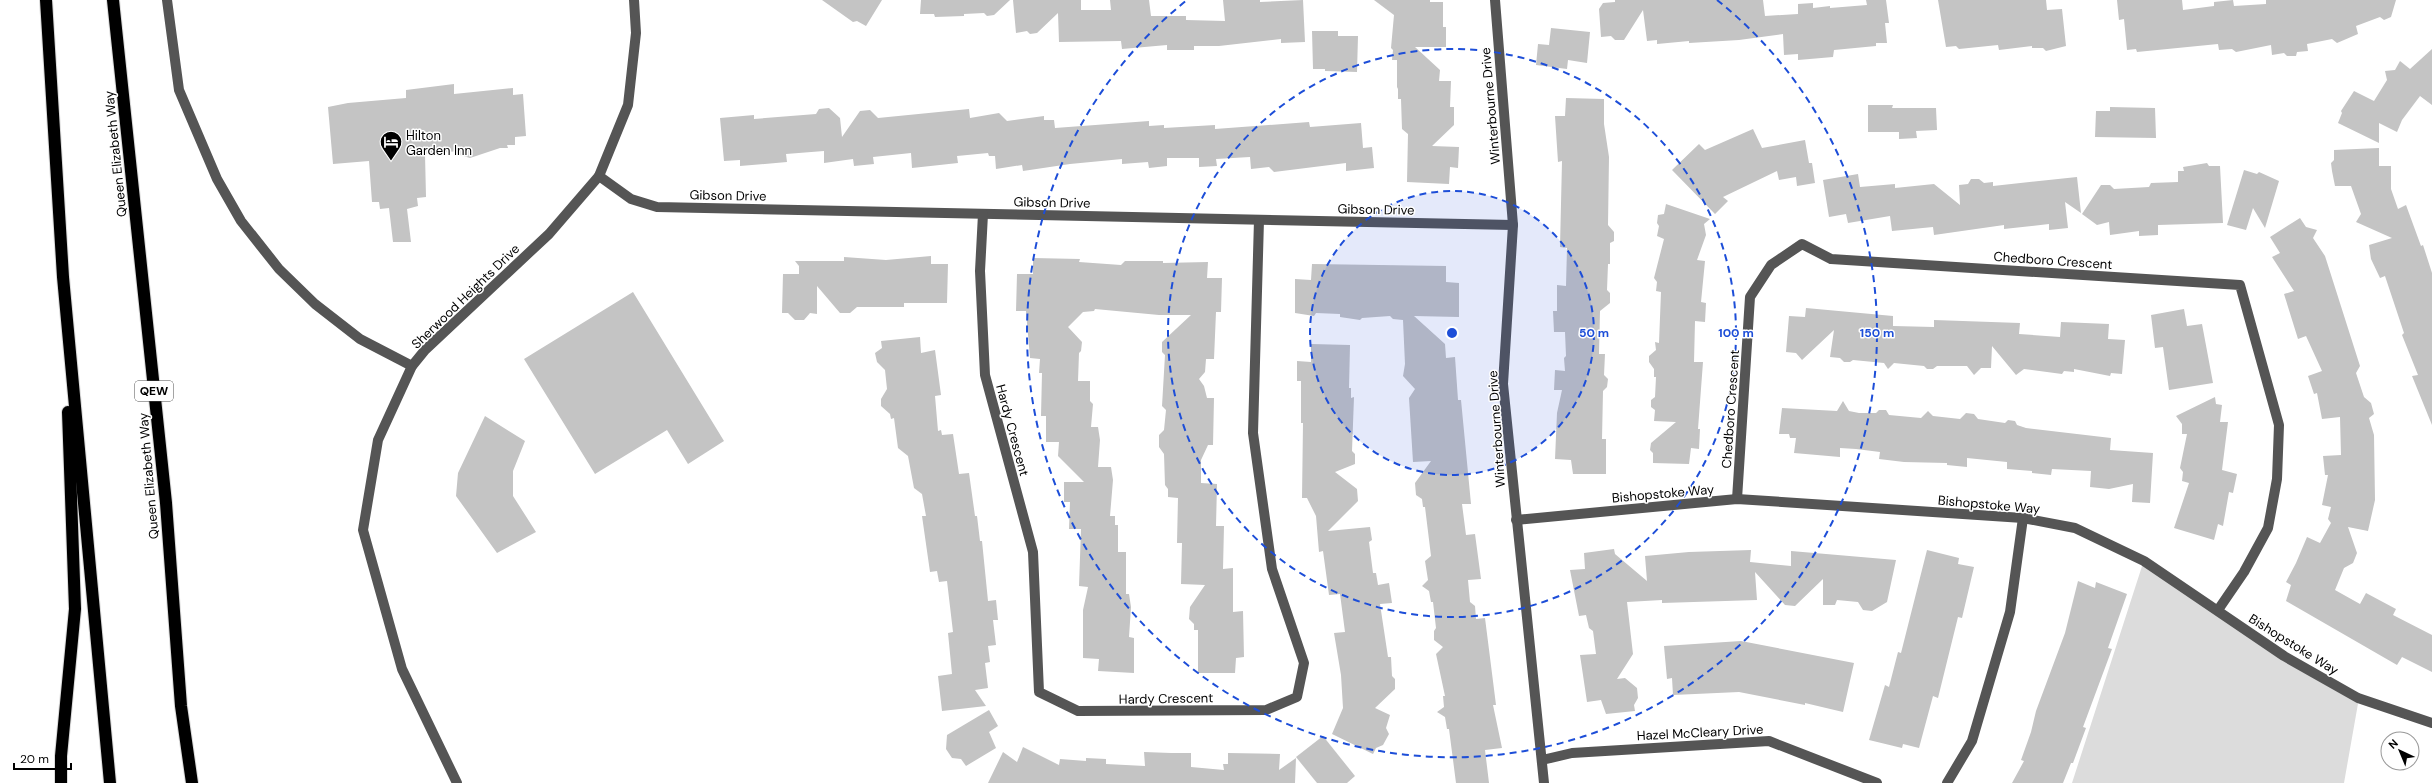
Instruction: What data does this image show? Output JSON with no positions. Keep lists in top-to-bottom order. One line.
{"streets":{"highway":["Queen Elizabeth Way","QEW"],"street":["Winterbourne Drive","Gibson Drive","Chedboro Crescent","Sherwood Heights Drive","Hardy Crescent","Bishopstoke Way","Hazel McCleary Drive"]},"crossings":[["Winterbourne Drive","Gibson Drive"],["Winterbourne Drive","Bishopstoke Way"],["Winterbourne Drive","Hazel McCleary Drive"],["Gibson Drive","Sherwood Heights Drive"],["Gibson Drive","Hardy Crescent"],["Chedboro Crescent","Bishopstoke Way"]],"places":{"hotel":["Hilton Garden Inn"]},"scale_bar":"20 m","north":"top left","rings":["50 m","100 m","150 m"]}
